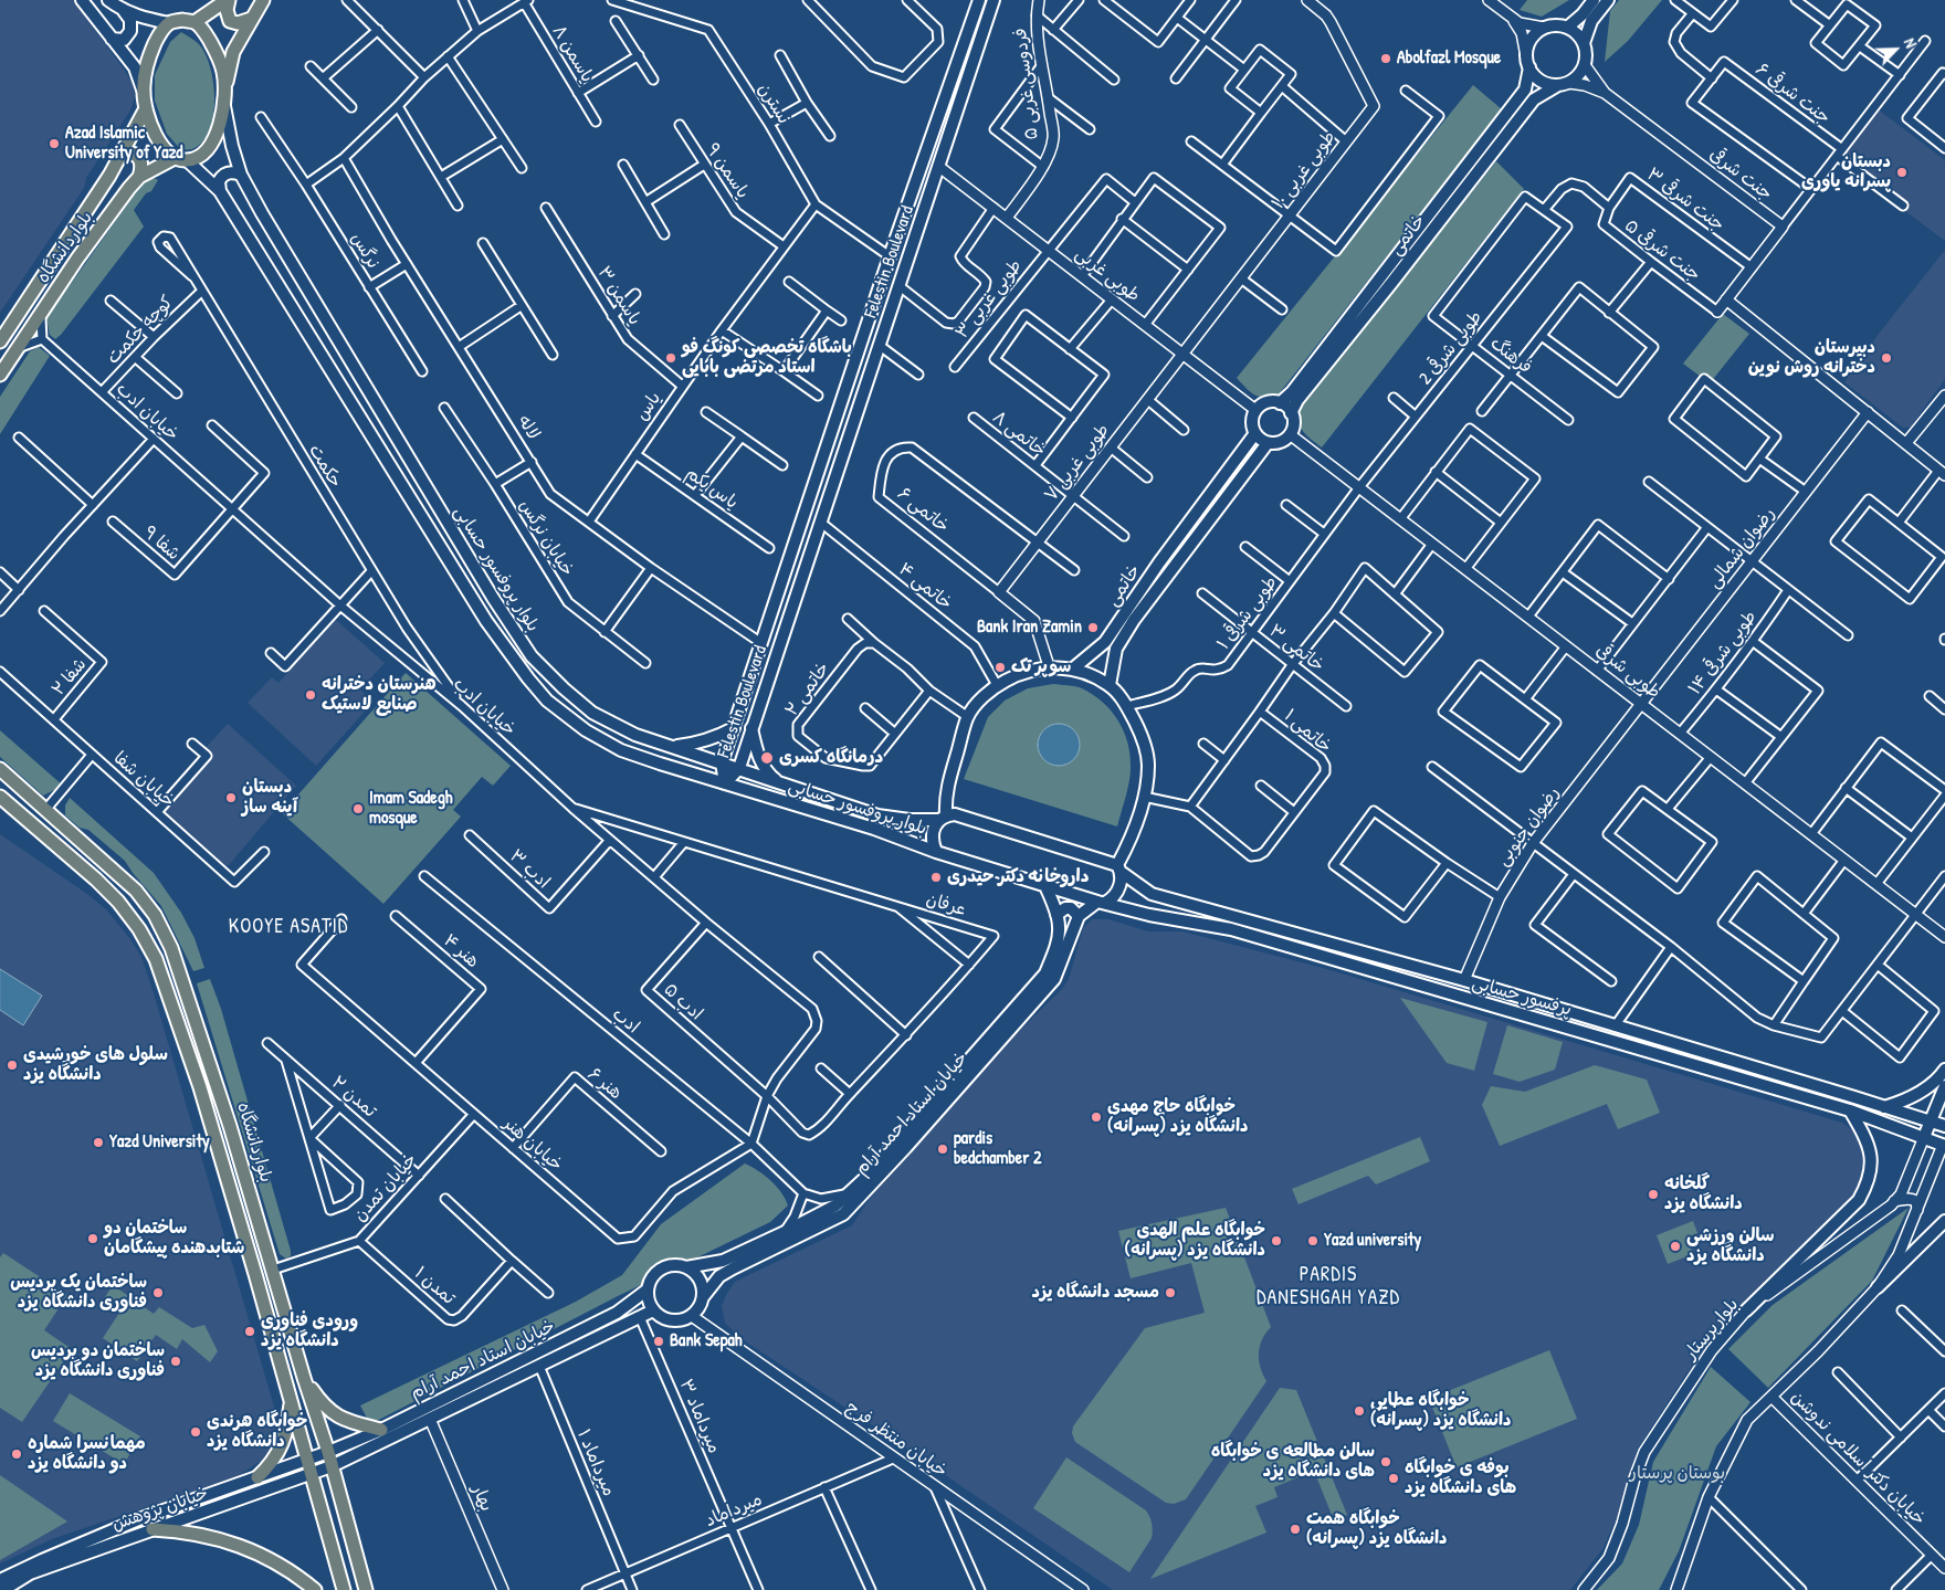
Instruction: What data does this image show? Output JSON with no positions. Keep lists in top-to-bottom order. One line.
{"streets":{"main road":["خاتمی","بلواردانشگاه","Felestin Boulevard","بلوار پروفسور حسابی","پرفسور حسابی","خیابان استاد احمد آرام","خیابان پژوهش"],"street":["یاسمن ۸","فردوسی غربی ۵","جنت شرقی ۶","نسترن","طوبی غربی ۱۰","یاسمن ۹","جنت شرقی","جنت شرقی ۳","نرگس","جنت شرقی ۵","طوبی غربی","یاسمن ۳","طوبی غربی ۳","کوچه حکمت","طوبی شرقی 2","فرهنگ","یاس","خیابان ادب","لاله","خاتمی ۸","طوبی غربی ۷","حکمت","یاس یکم","خاتمی ۶","خیابان نرگس","شفا ۹","رضوان شمالی","خاتمی ۴","طوبی شرقی ۱","خاتمی ۳","طوبی شرقی ۱۴","طوبی شرقی","شفا ۲","خاتمی ۲","خاتمی ۱","خیابان شفا","رضوان جنوبی","ادب ۳","عرفان","هنر ۴","ادب ۵","ادب","هنر ۶","تمدن ۲","خیابان هنر","خیابان تمدن","تمدن ۱","بلوارپرستار","میرداماد ۳","خیابان منتظر فرج","خيابان دکتر اسلامی ندوشن","میرداماد ۱","بهار","میرداماد"]},"crossings":[["فردوسی غربی ۵","طوبی غربی"],["نسترن","Felestin Boulevard"],["نسترن","یاس"],["طوبی غربی ۱۰","طوبی غربی"],["طوبی غربی ۱۰","طوبی غربی ۷"],["یاسمن ۹","یاس"],["جنت شرقی ۳","جنت شرقی ۵"],["خاتمی","طوبی غربی"],["خاتمی","طوبی شرقی"],["بلواردانشگاه","بلوار پروفسور حسابی"],["بلواردانشگاه","خیابان استاد احمد آرام"],["بلواردانشگاه","خیابان تمدن"],["بلواردانشگاه","خیابان پژوهش"],["Felestin Boulevard","طوبی غربی"],["Felestin Boulevard","لاله"],["Felestin Boulevard","بلوار پروفسور حسابی"],["Felestin Boulevard","خاتمی ۴"],["طوبی غربی","طوبی غربی ۳"],["طوبی غربی","طوبی غربی ۷"],["طوبی غربی","طوبی شرقی"],["یاسمن ۳","یاس"],["کوچه حکمت","خیابان ادب"],["کوچه حکمت","حکمت"],["طوبی شرقی 2","فرهنگ"],["طوبی شرقی 2","طوبی شرقی ۱"],["طوبی شرقی 2","طوبی شرقی"],["یاس","لاله"],["یاس","یاس یکم"],["خیابان ادب","حکمت"],["خیابان ادب","شفا ۹"],["خیابان ادب","ادب ۳"],["خیابان ادب","عرفان"],["خیابان ادب","ادب ۵"],["خیابان ادب","ادب"],["خیابان ادب","خیابان هنر"],["خاتمی ۸","طوبی غربی ۷"],["طوبی غربی ۷","خاتمی ۶"],["رضوان شمالی","طوبی شرقی"],["رضوان شمالی","رضوان جنوبی"],["بلوار پروفسور حسابی","پرفسور حسابی"],["طوبی شرقی ۱","خاتمی ۳"],["طوبی شرقی ۱","طوبی شرقی"],["طوبی شرقی ۱۴","طوبی شرقی"],["طوبی شرقی","رضوان جنوبی"],["شفا ۲","خیابان شفا"],["رضوان جنوبی","پرفسور حسابی"],["عرفان","ادب ۵"],["هنر ۴","خیابان هنر"],["پرفسور حسابی","بلوارپرستار"],["ادب","خیابان هنر"],["هنر ۶","خیابان هنر"],["تمدن ۲","خیابان تمدن"],["خیابان استاد احمد آرام","میرداماد ۳"],["خیابان استاد احمد آرام","خیابان منتظر فرج"],["خیابان استاد احمد آرام","میرداماد ۱"],["خیابان استاد احمد آرام","بهار"],["خیابان استاد احمد آرام","خیابان پژوهش"],["خیابان هنر","خیابان تمدن"],["خیابان تمدن","تمدن ۱"],["میرداماد ۳","میرداماد"],["خیابان منتظر فرج","میرداماد"],["میرداماد ۱","میرداماد"]],"districts":["KOOYE ASATID","PARDIS DANESHGAH YAZD"],"parks":["بوستان پرستار"],"places":["Abolfazl Mosque","Azad Islamic University of Yazd","دبستان پسرانه یاوری","باشگاه تخصصی کونگ فو استاد مرتضی بابایی","دبیرستان دخترانه روش نوین","Bank Iran Zamin","سوپر تک","هنرستان دخترانه صنایع لاستیک","درمانگاه کسری","دبستان آینه ساز","Imam Sadegh mosque","داروخانه دکتر حیدری","سلول های خورشیدی دانشگاه یزد","خوابگاه حاج مهدی (پسرانه) دانشگاه یزد","Yazd University","pardis bedchamber 2","گلخانه دانشگاه یزد","ساختمان دو شتابدهنده پیشگامان","خوابگاه علم الهدی (پسرانه) دانشگاه یزد","Yazd university","سالن ورزشی دانشگاه یزد","ساختمان یک پردیس فناوری دانشگاه یزد","مسجد دانشگاه یزد","ورودی فناوری دانشگاه یزد","Bank Sepah","ساختمان دو پردیس فناوری دانشگاه یزد","خوابگاه عطایی (پسرانه) دانشگاه یزد","خوابگاه هرندی دانشگاه یزد","مهمانسرا شماره دو دانشگاه یزد","سالن مطالعه ی خوابگاه های دانشگاه یزد","بوفه ی خوابگاه های دانشگاه یزد","خوابگاه همت (پسرانه) دانشگاه یزد"],"north":"top right"}
